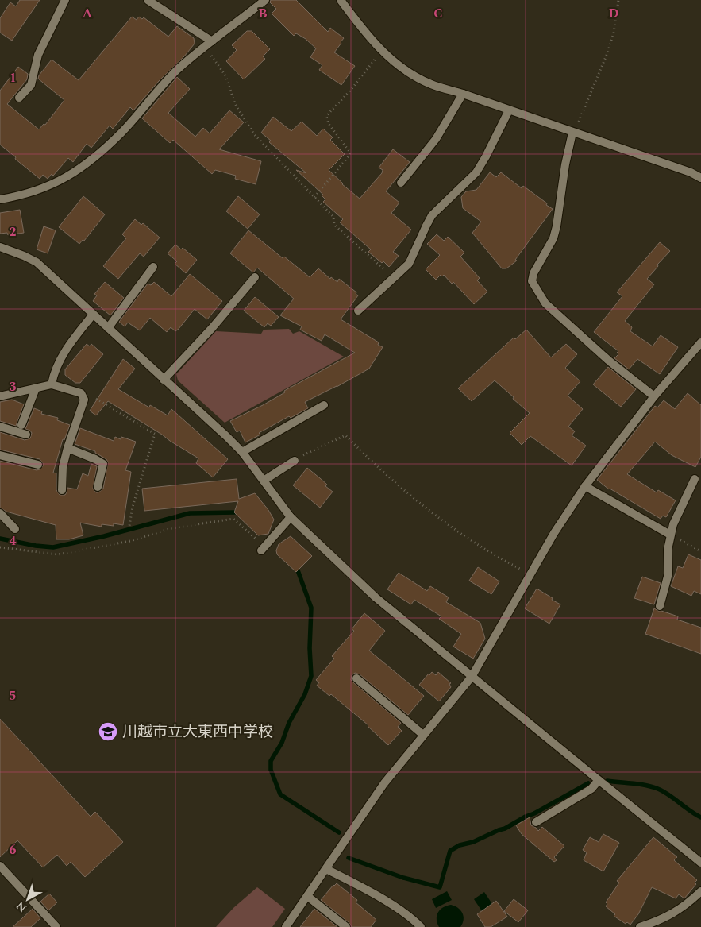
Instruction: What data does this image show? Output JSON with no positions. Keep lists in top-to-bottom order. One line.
{"places":{"school or university":["川越市立大東西中学校"]},"north":"bottom left","grid":{"columns":["A","B","C","D"],"rows":["1","2","3","4","5","6"]}}
